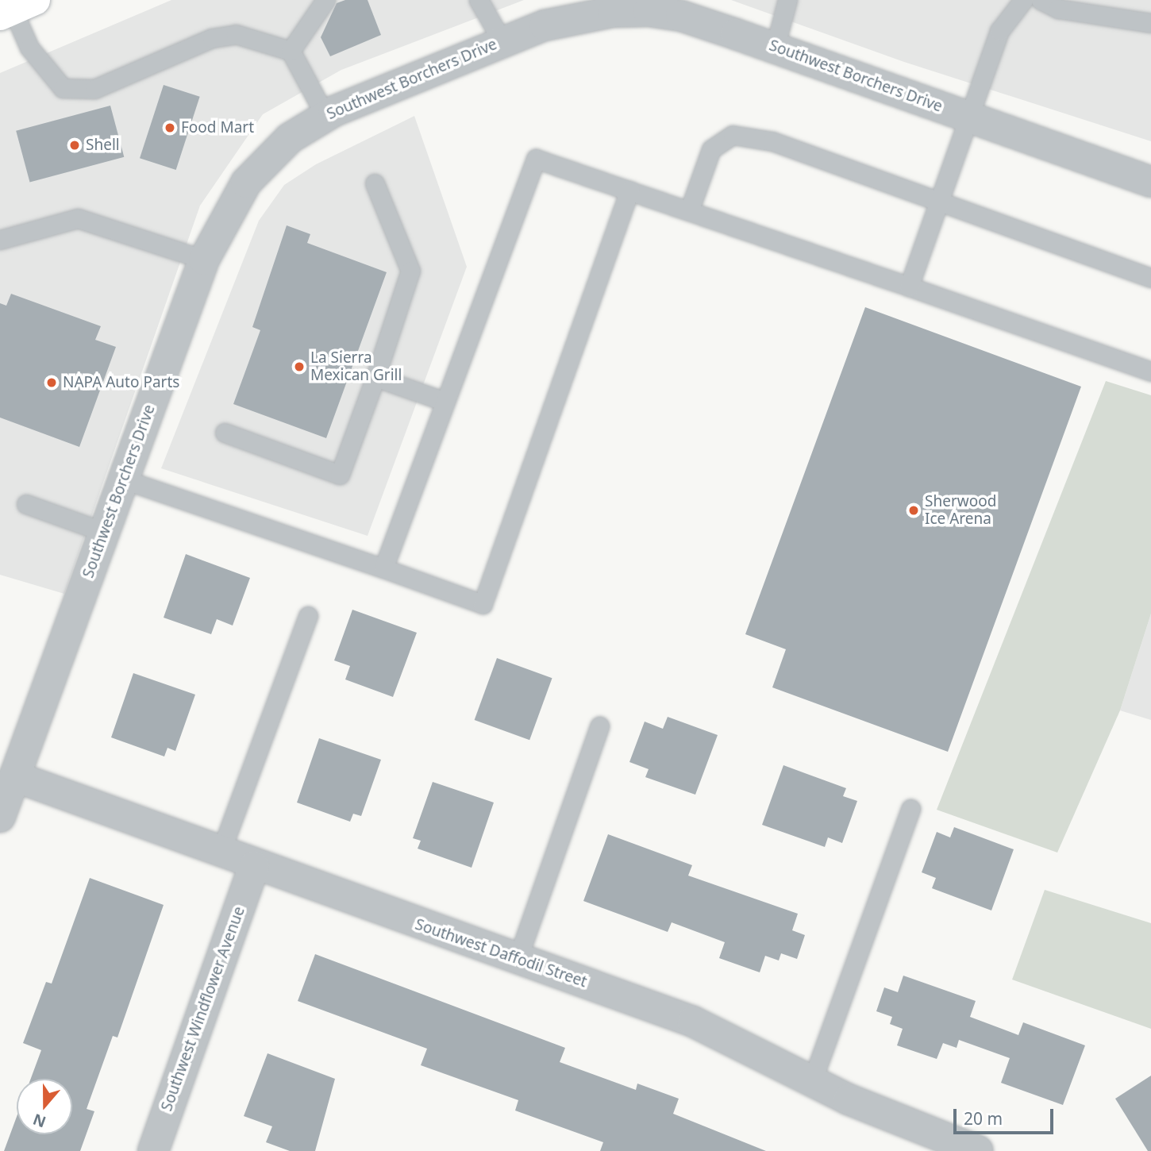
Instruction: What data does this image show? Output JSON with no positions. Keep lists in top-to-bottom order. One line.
{"streets":{"street":["Southwest Borchers Drive","Southwest Daffodil Street","Southwest Windflower Avenue"]},"crossings":[["Southwest Borchers Drive","Southwest Daffodil Street"],["Southwest Daffodil Street","Southwest Windflower Avenue"]],"places":["Food Mart","Shell","La Sierra Mexican Grill","NAPA Auto Parts","Sherwood Ice Arena"],"scale_bar":"20 m","north":"bottom"}
